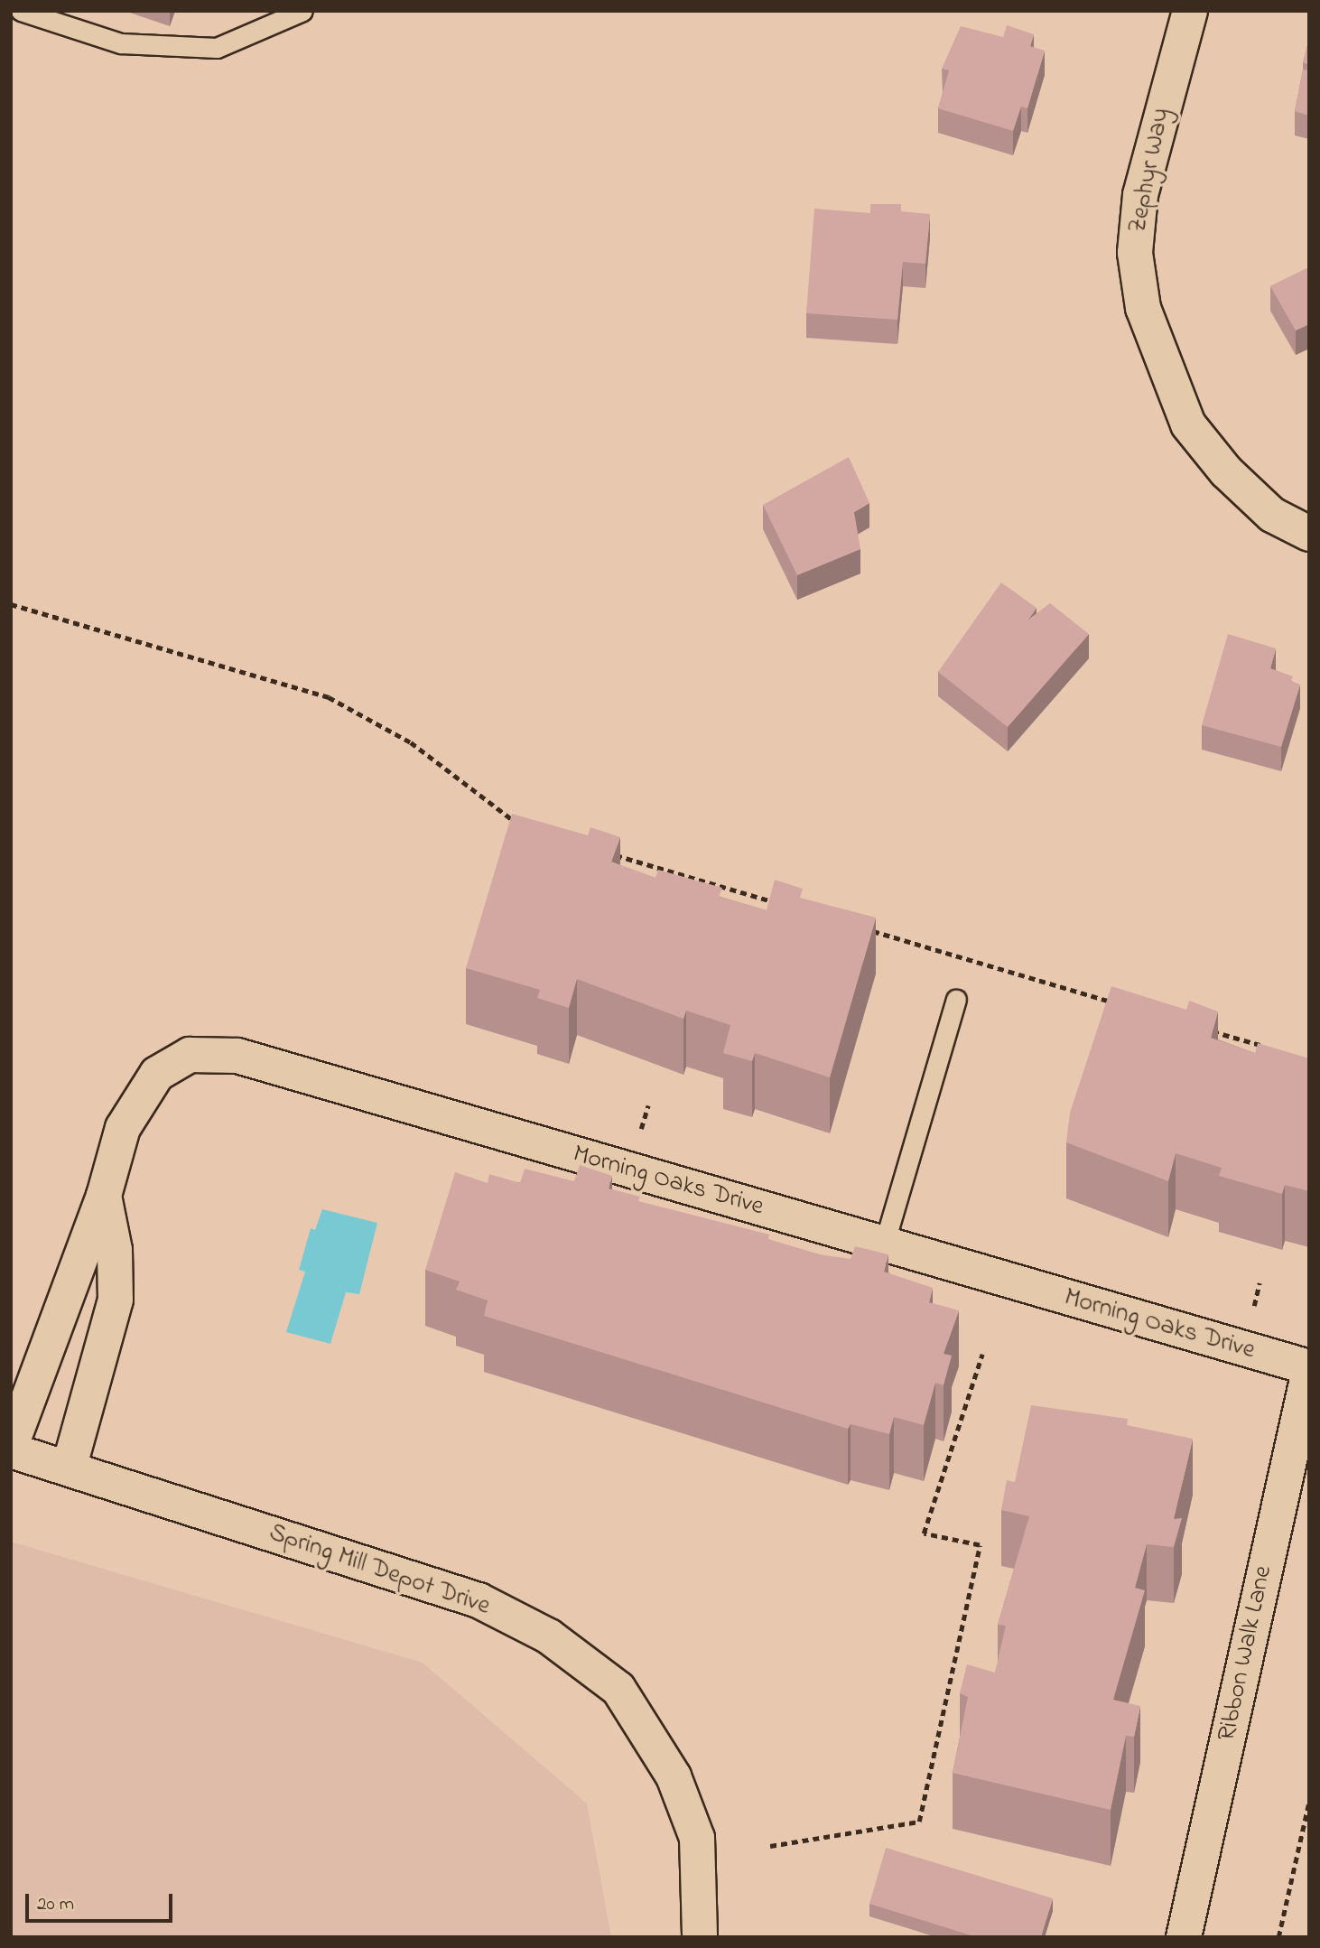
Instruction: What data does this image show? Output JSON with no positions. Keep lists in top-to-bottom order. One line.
{"streets":{"street":["Zephyr Way","Morning Oaks Drive","Spring Mill Depot Drive","Ribbon Walk Lane"]},"crossings":[["Morning Oaks Drive","Spring Mill Depot Drive"],["Morning Oaks Drive","Ribbon Walk Lane"]],"scale_bar":"20 m"}
